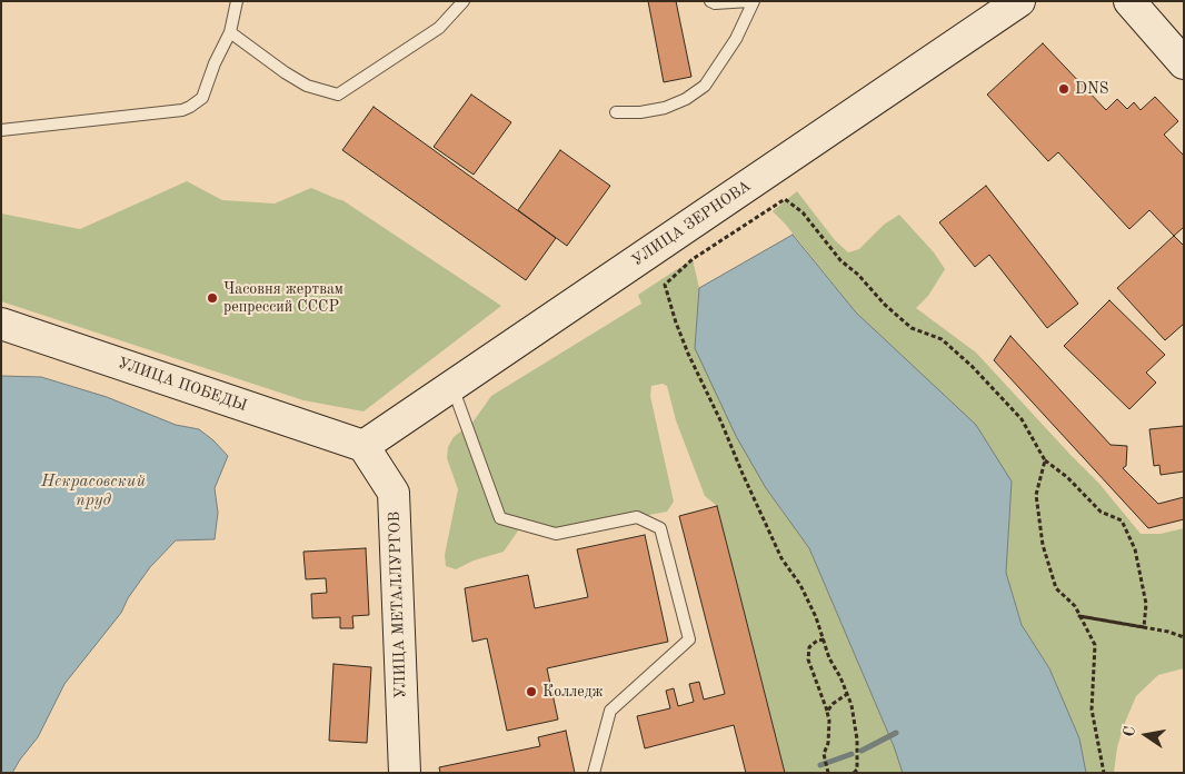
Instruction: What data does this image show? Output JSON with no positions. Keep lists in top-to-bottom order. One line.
{"streets":{"main road":["УЛИЦА ЗЕРНОВА","УЛИЦА ПОБЕДЫ","УЛИЦА МЕТАЛЛУРГОВ"]},"crossings":[["УЛИЦА ЗЕРНОВА","УЛИЦА ПОБЕДЫ"],["УЛИЦА ЗЕРНОВА","УЛИЦА МЕТАЛЛУРГОВ"],["УЛИЦА ПОБЕДЫ","УЛИЦА МЕТАЛЛУРГОВ"]],"water":["Некрасовский пруд"],"places":["DNS","Часовня жертвам репрессий СССР","Колледж"],"north":"left"}
